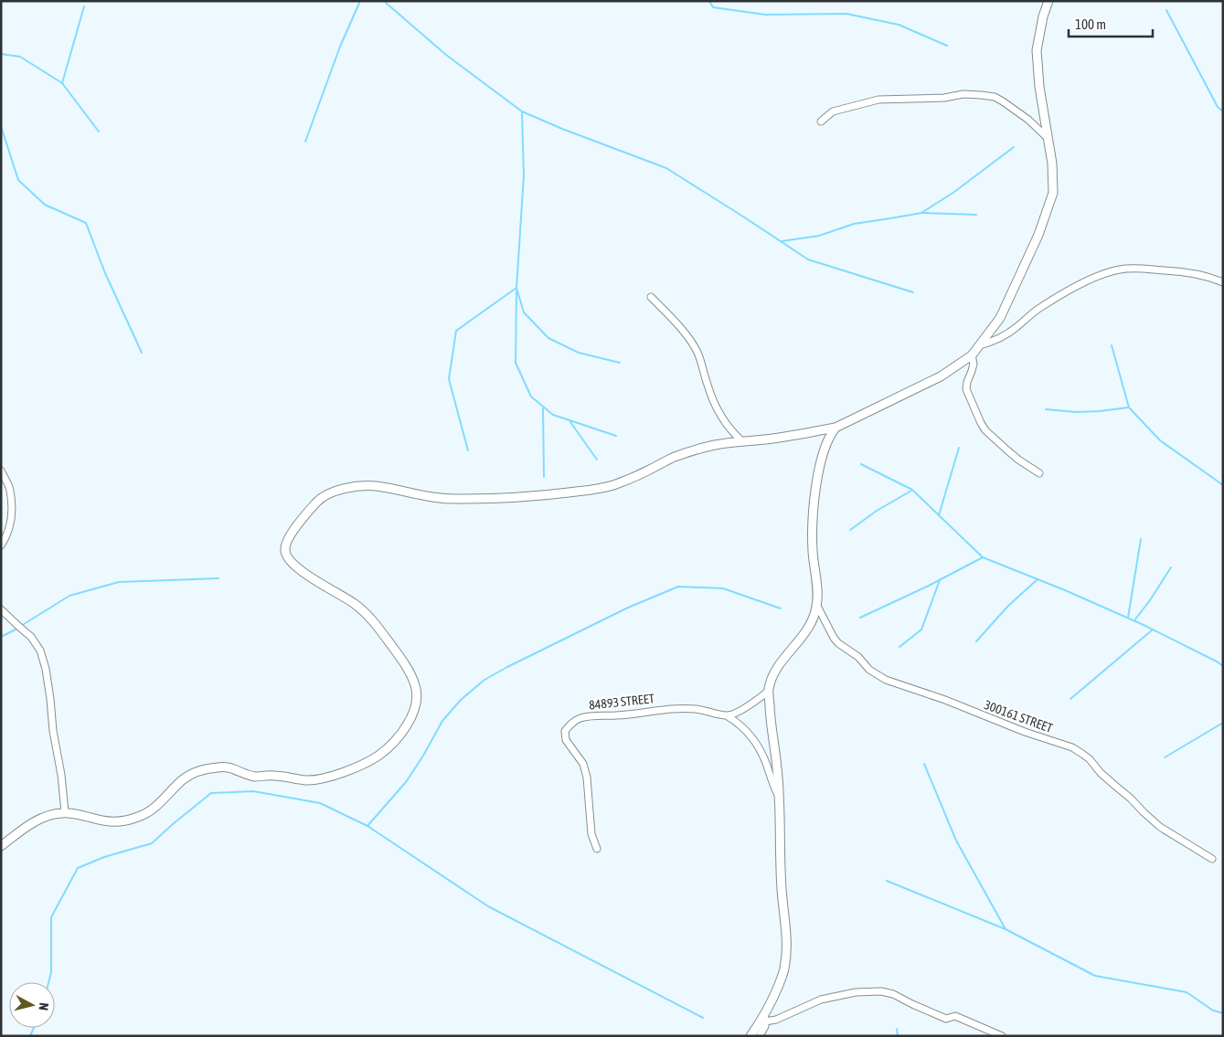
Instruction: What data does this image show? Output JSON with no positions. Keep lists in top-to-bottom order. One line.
{"streets":{"street":["84893 STREET","300161 STREET"]},"scale_bar":"100 m","north":"right"}
